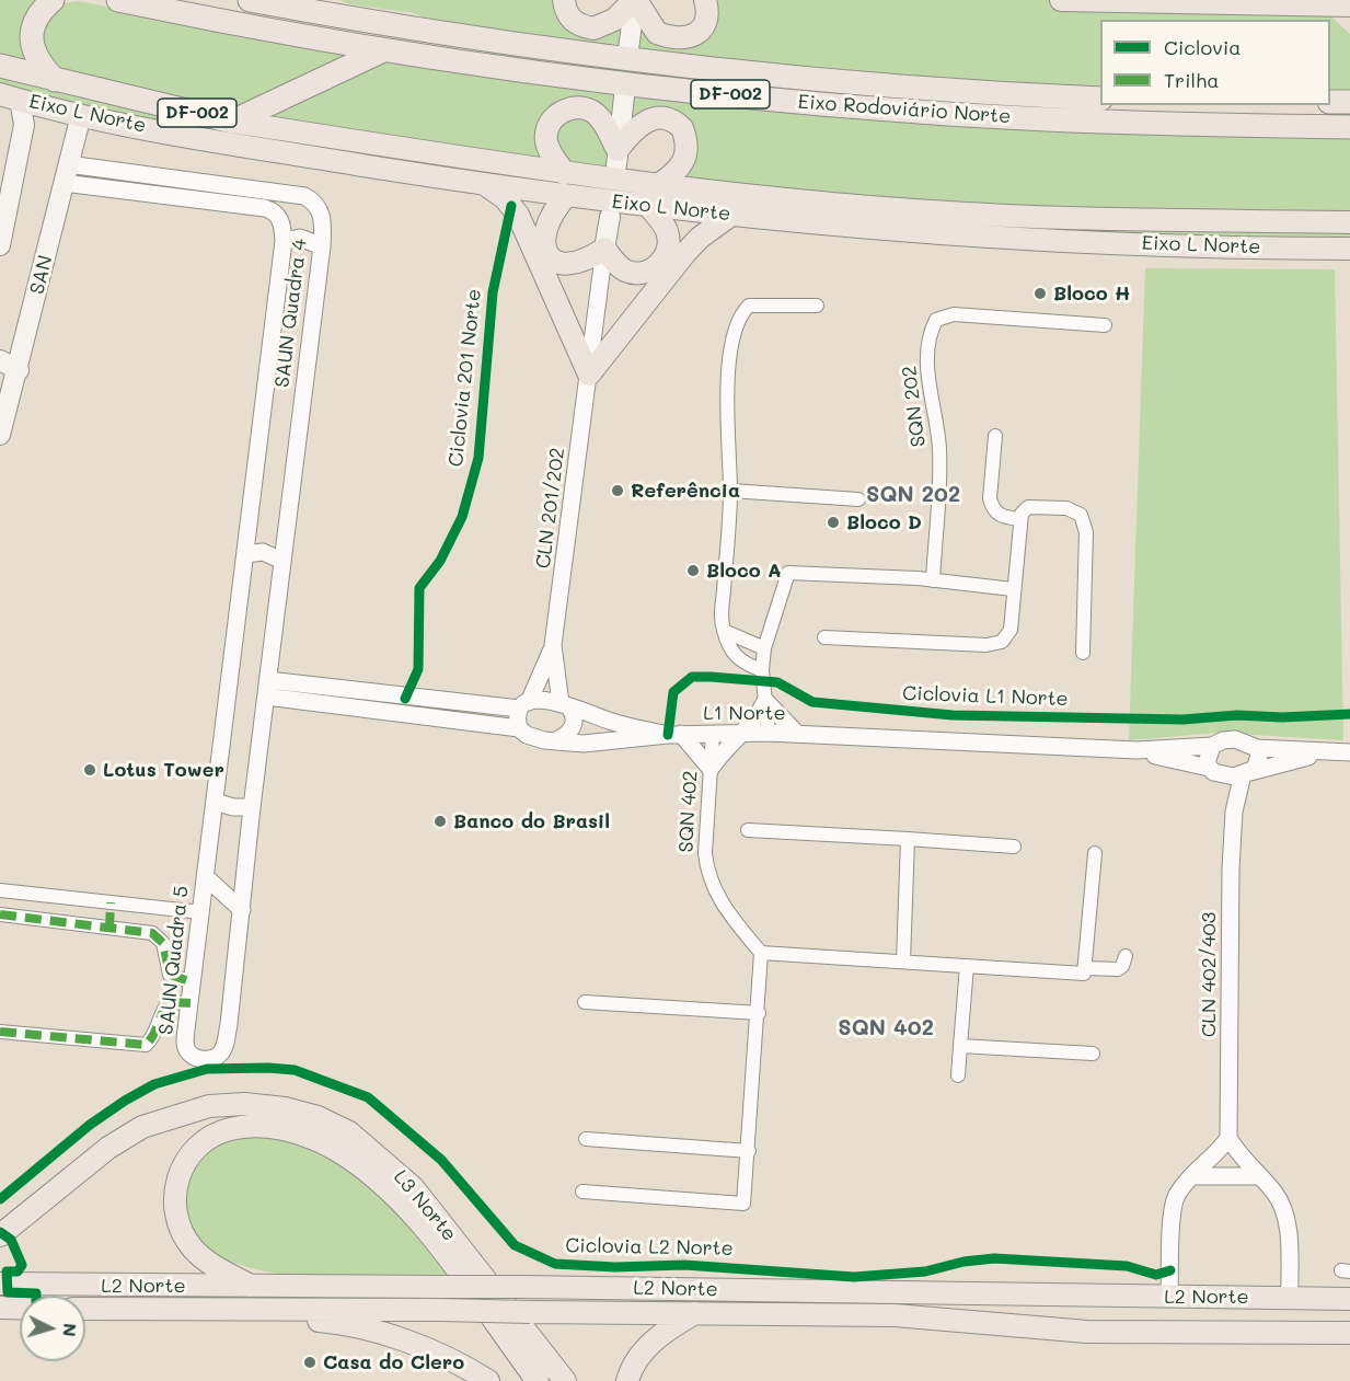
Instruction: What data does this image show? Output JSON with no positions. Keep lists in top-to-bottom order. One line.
{"streets":{"highway":["DF-002","Eixo Rodoviário Norte"],"main road":["Eixo L Norte","SAN","L3 Norte","L2 Norte"],"street":["SAUN Quadra 4","SQN 202","CLN 201/202","L1 Norte","SQN 402","SAUN Quadra 5","CLN 402/403"],"cycle path":["Ciclovia 201 Norte","Ciclovia L1 Norte","Ciclovia L2 Norte"]},"crossings":[["DF-002","Eixo Rodoviário Norte"],["DF-002","Eixo L Norte"],["Eixo L Norte","SAN"],["SAN","SAUN Quadra 4"],["SAUN Quadra 4","SAUN Quadra 5"],["CLN 201/202","L1 Norte"],["L1 Norte","SQN 402"],["L1 Norte","CLN 402/403"],["L3 Norte","L2 Norte"]],"districts":["SQN 202","SQN 402"],"places":["Bloco H","Referência","Bloco D","Bloco A","Lotus Tower","Banco do Brasil","Casa do Clero"],"legend":["Ciclovia","Trilha"],"north":"right"}
